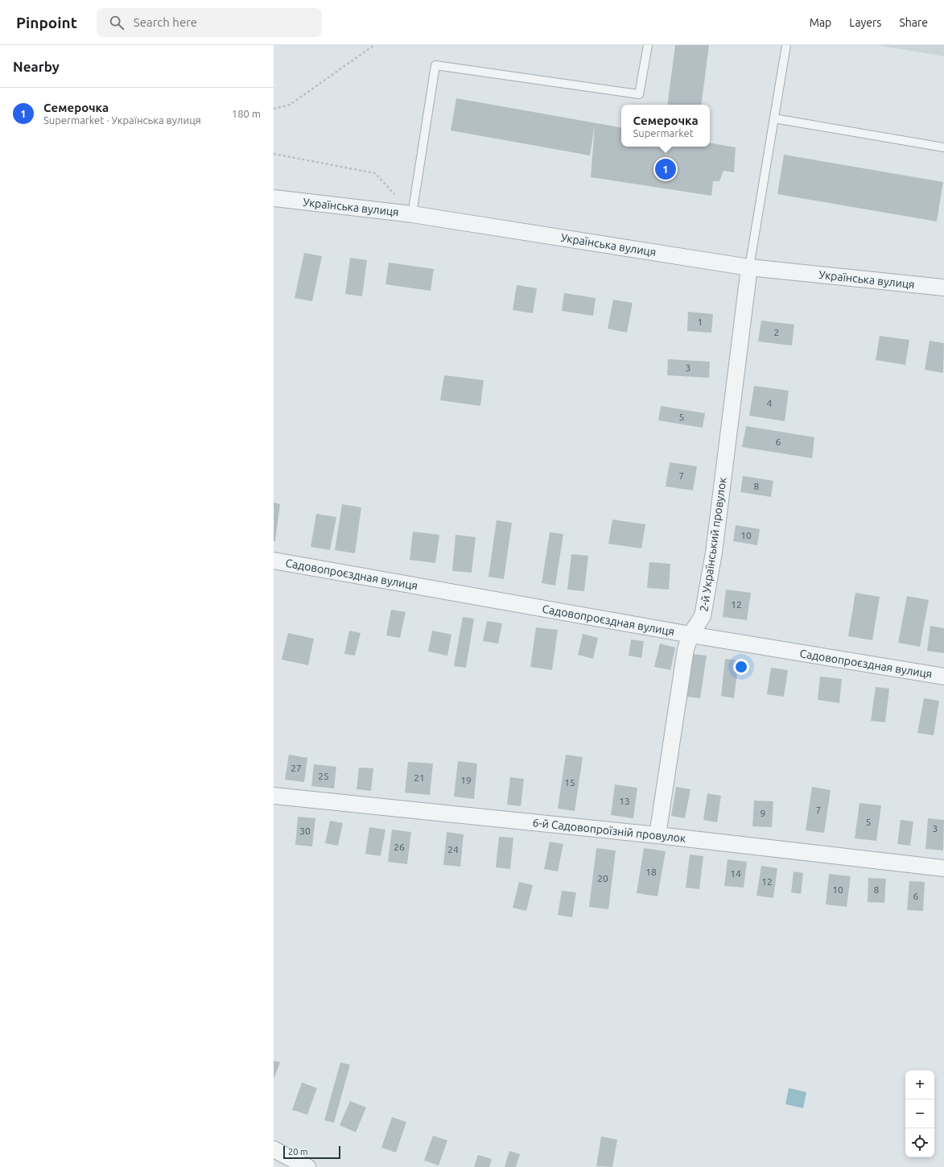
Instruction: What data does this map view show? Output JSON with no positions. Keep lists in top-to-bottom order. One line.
{"streets":{"street":["Українська вулиця","2-й Український провулок","Садовопроєздная вулиця","6-й Садовопроїзній провулок"]},"crossings":[["Українська вулиця","2-й Український провулок"],["2-й Український провулок","Садовопроєздная вулиця"],["2-й Український провулок","6-й Садовопроїзній провулок"]],"house_numbers":["1","2","3","4","5","6","7","8","10","12","27","25","21","19","15","13","7","9","5","3","30","26","24","18","14","20","12","10","8","6"],"scale_bar":"20 m","page":{"header":"Pinpoint","search":"Search here","nav":["Map","Layers","Share"],"heading":"Nearby","list":[{"mark":"1","name":"Семерочка","note":"Supermarket · Українська вулиця","value":"180 m"}],"popup":["Семерочка","Supermarket"],"pins":"1","map_buttons":["+","−"],"scale":"20 m"}}
